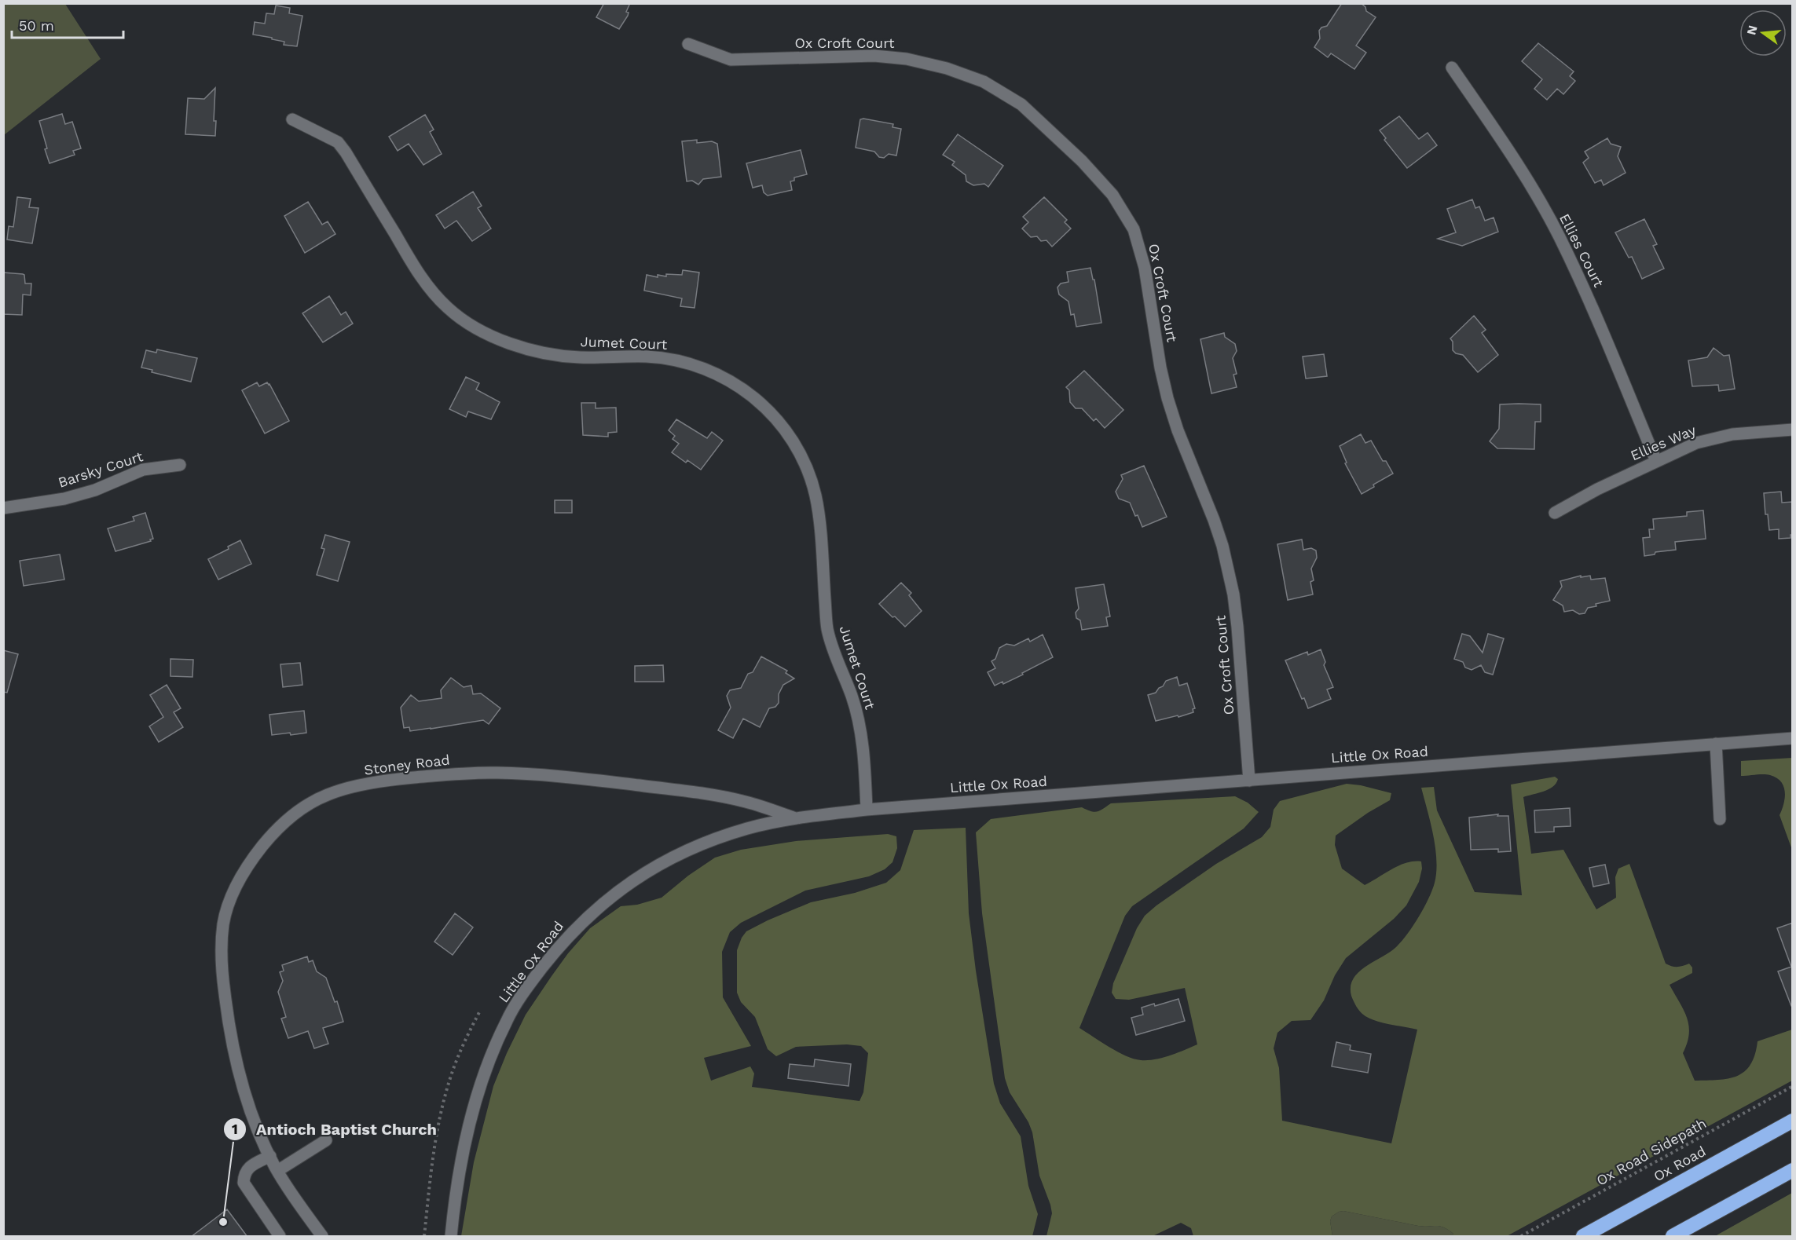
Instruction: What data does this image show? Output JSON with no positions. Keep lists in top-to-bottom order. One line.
{"streets":{"highway":["Ox Road"],"street":["Ox Croft Court","Ellies Court","Jumet Court","Ellies Way","Barsky Court","Little Ox Road","Stoney Road"],"path":["Ox Road Sidepath"]},"crossings":[["Ox Croft Court","Little Ox Road"],["Ellies Court","Ellies Way"],["Jumet Court","Little Ox Road"],["Little Ox Road","Stoney Road"]],"places":["Antioch Baptist Church"],"scale_bar":"50 m","north":"left"}
